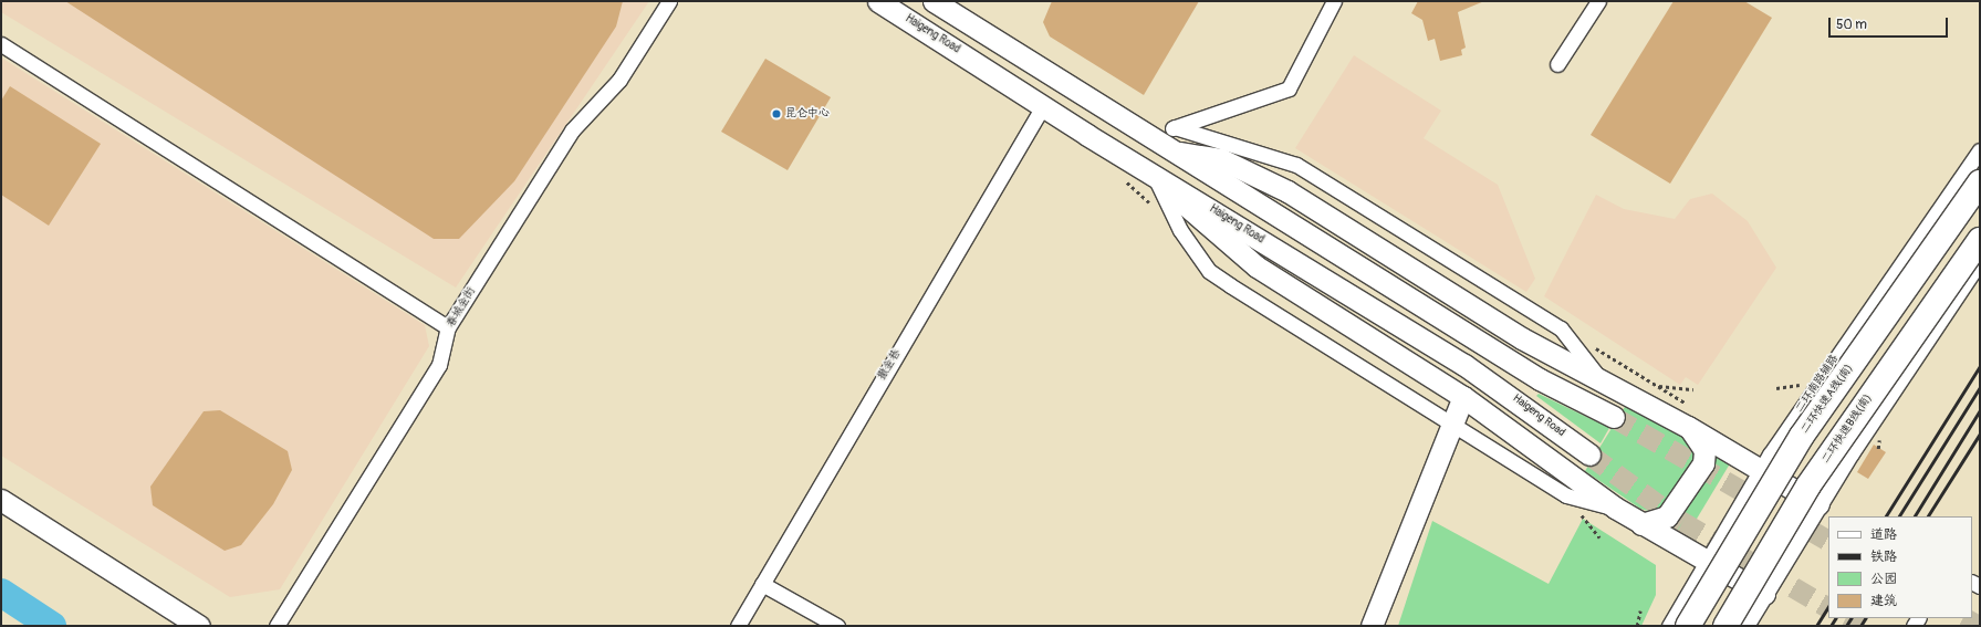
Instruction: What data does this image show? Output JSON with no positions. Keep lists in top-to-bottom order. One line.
{"streets":{"highway":["二环快速A线(南)","二环快速B线(南)"],"main road":["Haigeng Road"],"street":["春城金街","撒金巷","二环南路辅路"]},"crossings":[["Haigeng Road","撒金巷"]],"places":["昆仑中心"],"legend":["道路","铁路","公园","建筑"],"scale_bar":"50 m"}
